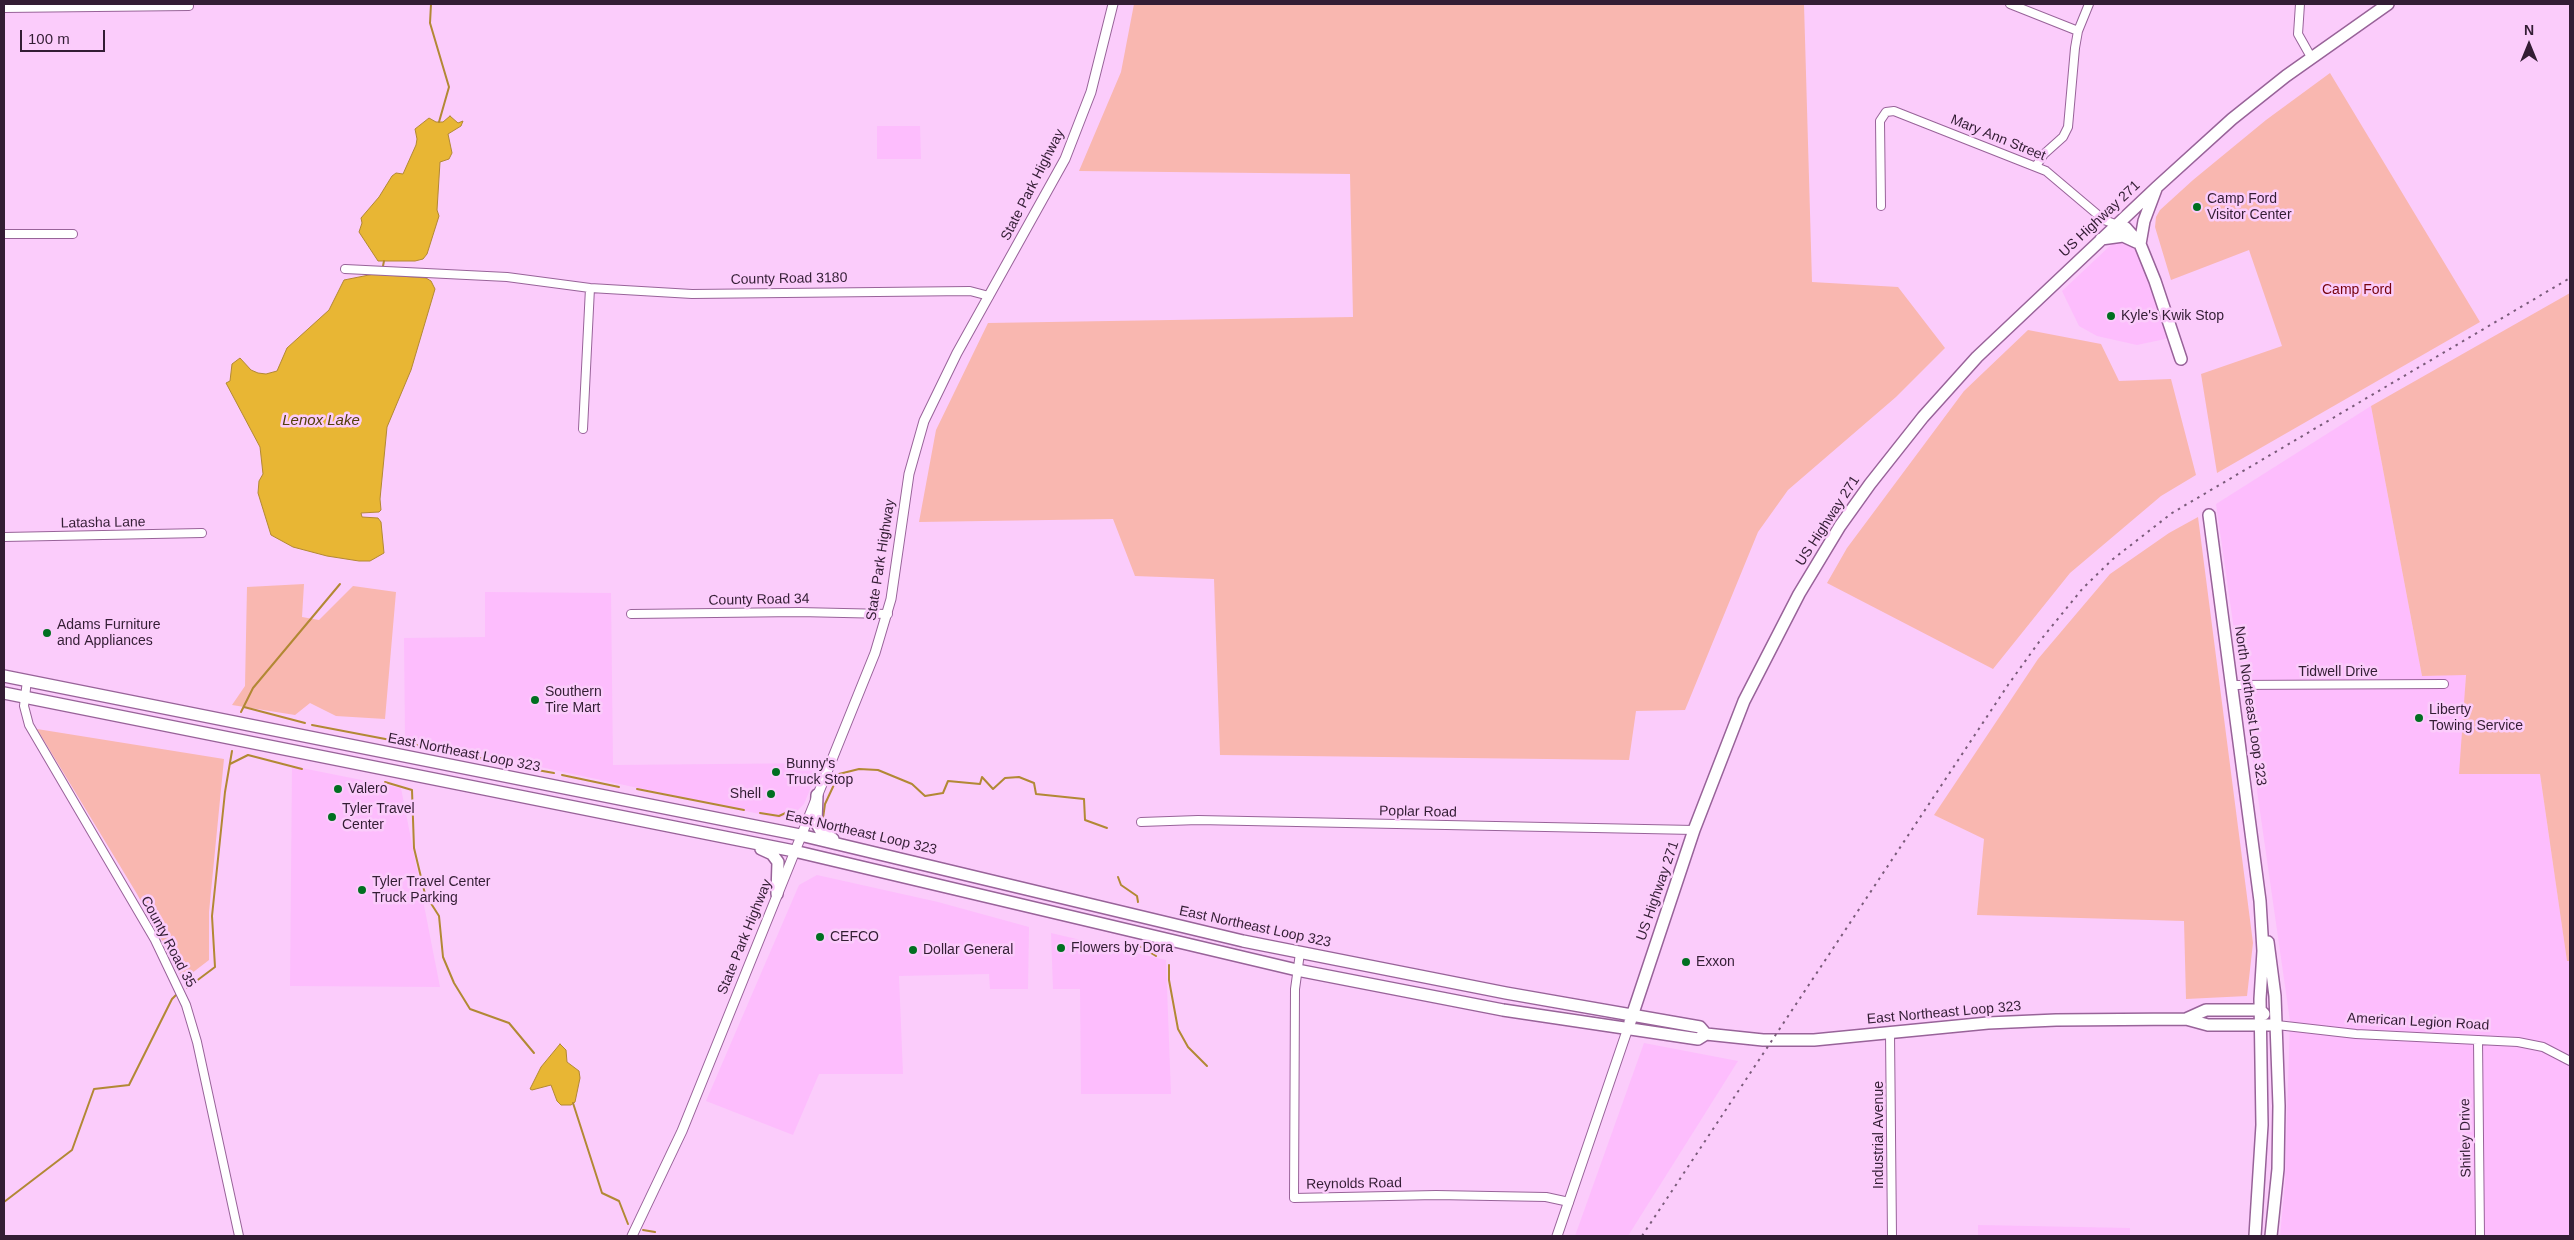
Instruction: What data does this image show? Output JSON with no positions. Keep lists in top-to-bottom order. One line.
{"streets":{"highway":["US Highway 271","North Northeast Loop 323","East Northeast Loop 323","American Legion Road"],"main road":["State Park Highway"],"street":["Mary Ann Street","County Road 3180","Latasha Lane","County Road 34","Tidwell Drive","Poplar Road","County Road 35","Industrial Avenue","Shirley Drive","Reynolds Road"]},"crossings":[["Mary Ann Street","US Highway 271"],["State Park Highway","County Road 3180"],["State Park Highway","County Road 34"],["State Park Highway","East Northeast Loop 323"],["US Highway 271","East Northeast Loop 323"],["US Highway 271","Poplar Road"],["US Highway 271","Reynolds Road"],["Tidwell Drive","North Northeast Loop 323"],["North Northeast Loop 323","East Northeast Loop 323"],["North Northeast Loop 323","American Legion Road"],["East Northeast Loop 323","County Road 35"],["East Northeast Loop 323","American Legion Road"],["East Northeast Loop 323","Industrial Avenue"],["East Northeast Loop 323","Reynolds Road"],["American Legion Road","Shirley Drive"]],"water":["Lenox Lake"],"parks":["Camp Ford"],"places":["Camp Ford Visitor Center","Kyle's Kwik Stop","Adams Furniture and Appliances","Southern Tire Mart","Liberty Towing Service","Bunny's Truck Stop","Valero","Shell","Tyler Travel Center","Tyler Travel Center Truck Parking","CEFCO","Flowers by Dora","Dollar General","Exxon"],"scale_bar":"100 m","north":"top"}
